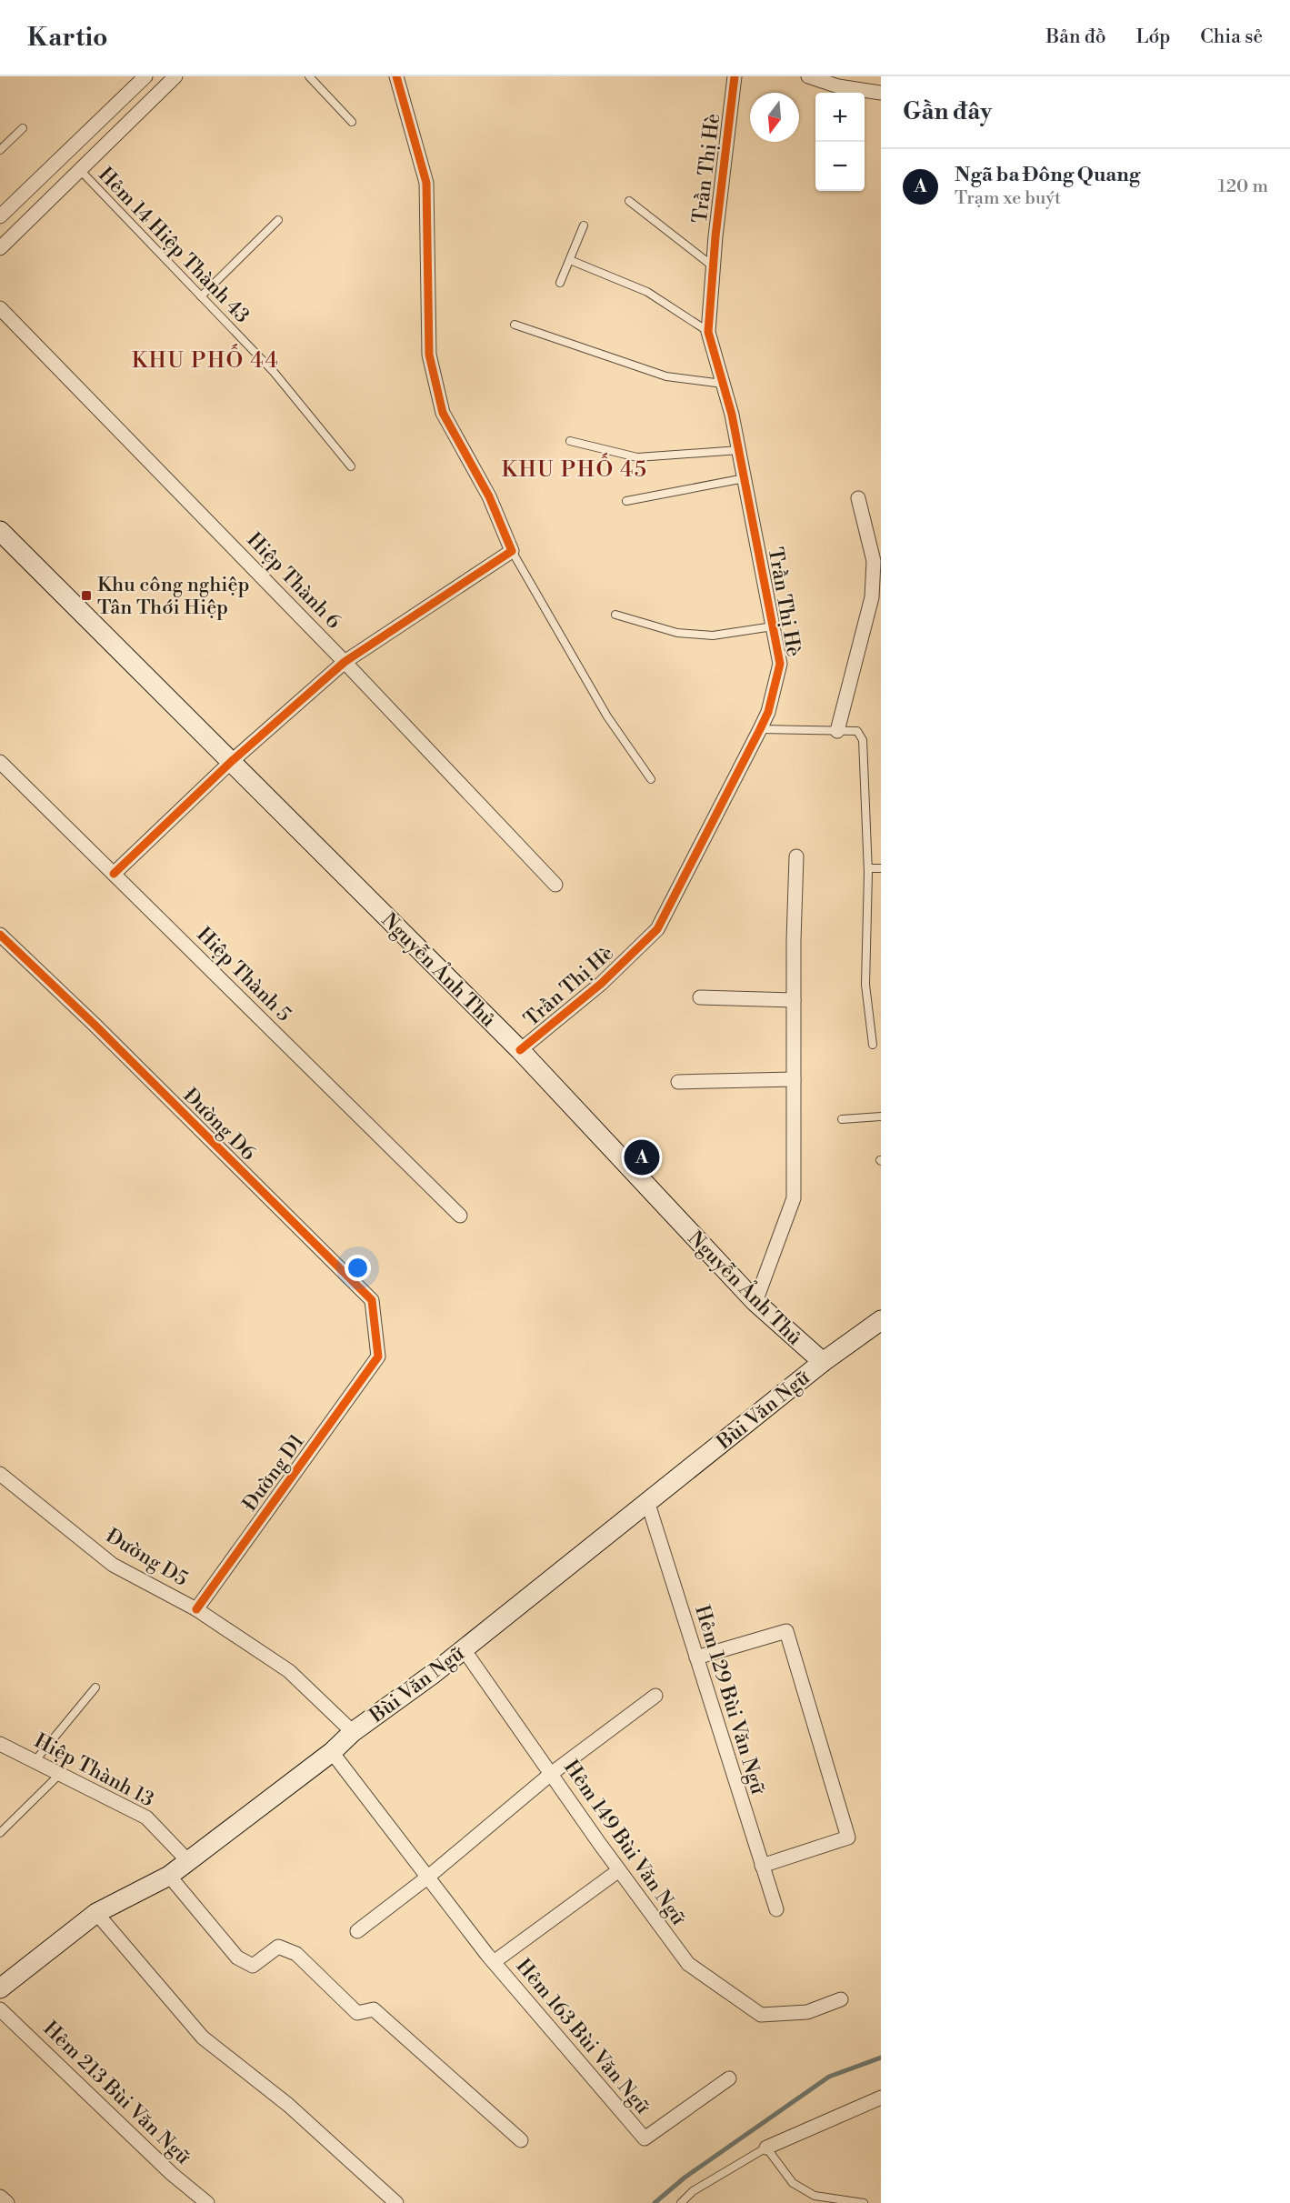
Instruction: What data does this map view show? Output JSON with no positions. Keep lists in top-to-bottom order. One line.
{"streets":{"main road":["Nguyễn Ảnh Thủ","Bùi Văn Ngữ"],"street":["Trần Thị Hè","Hiệp Thành 6","Hiệp Thành 5","Đường D6","Đường D1","Đường D5","Hẻm 129 Bùi Văn Ngữ","Hiệp Thành 13","Hẻm 149 Bùi Văn Ngữ","Hẻm 163 Bùi Văn Ngữ","Hẻm 213 Bùi Văn Ngữ"],"lane":["Hẻm 14 Hiệp Thành 43"]},"crossings":[["Trần Thị Hè","Nguyễn Ảnh Thủ"],["Nguyễn Ảnh Thủ","Bùi Văn Ngữ"],["Đường D6","Đường D1"],["Bùi Văn Ngữ","Đường D5"],["Bùi Văn Ngữ","Hẻm 129 Bùi Văn Ngữ"],["Bùi Văn Ngữ","Hiệp Thành 13"],["Bùi Văn Ngữ","Hẻm 149 Bùi Văn Ngữ"],["Bùi Văn Ngữ","Hẻm 163 Bùi Văn Ngữ"],["Đường D1","Đường D5"]],"districts":["KHU PHỐ 44","KHU PHỐ 45"],"places":{"transit":["Khu công nghiệp Tân Thới Hiệp"]},"north":"bottom","page":{"header":"Kartio","nav":["Bản đồ","Lớp","Chia sẻ"],"heading":"Gần đây","map_buttons":["+","−"],"list":[{"mark":"A","name":"Ngã ba Đông Quang","note":"Trạm xe buýt","value":"120 m"}],"pins":"A"}}
